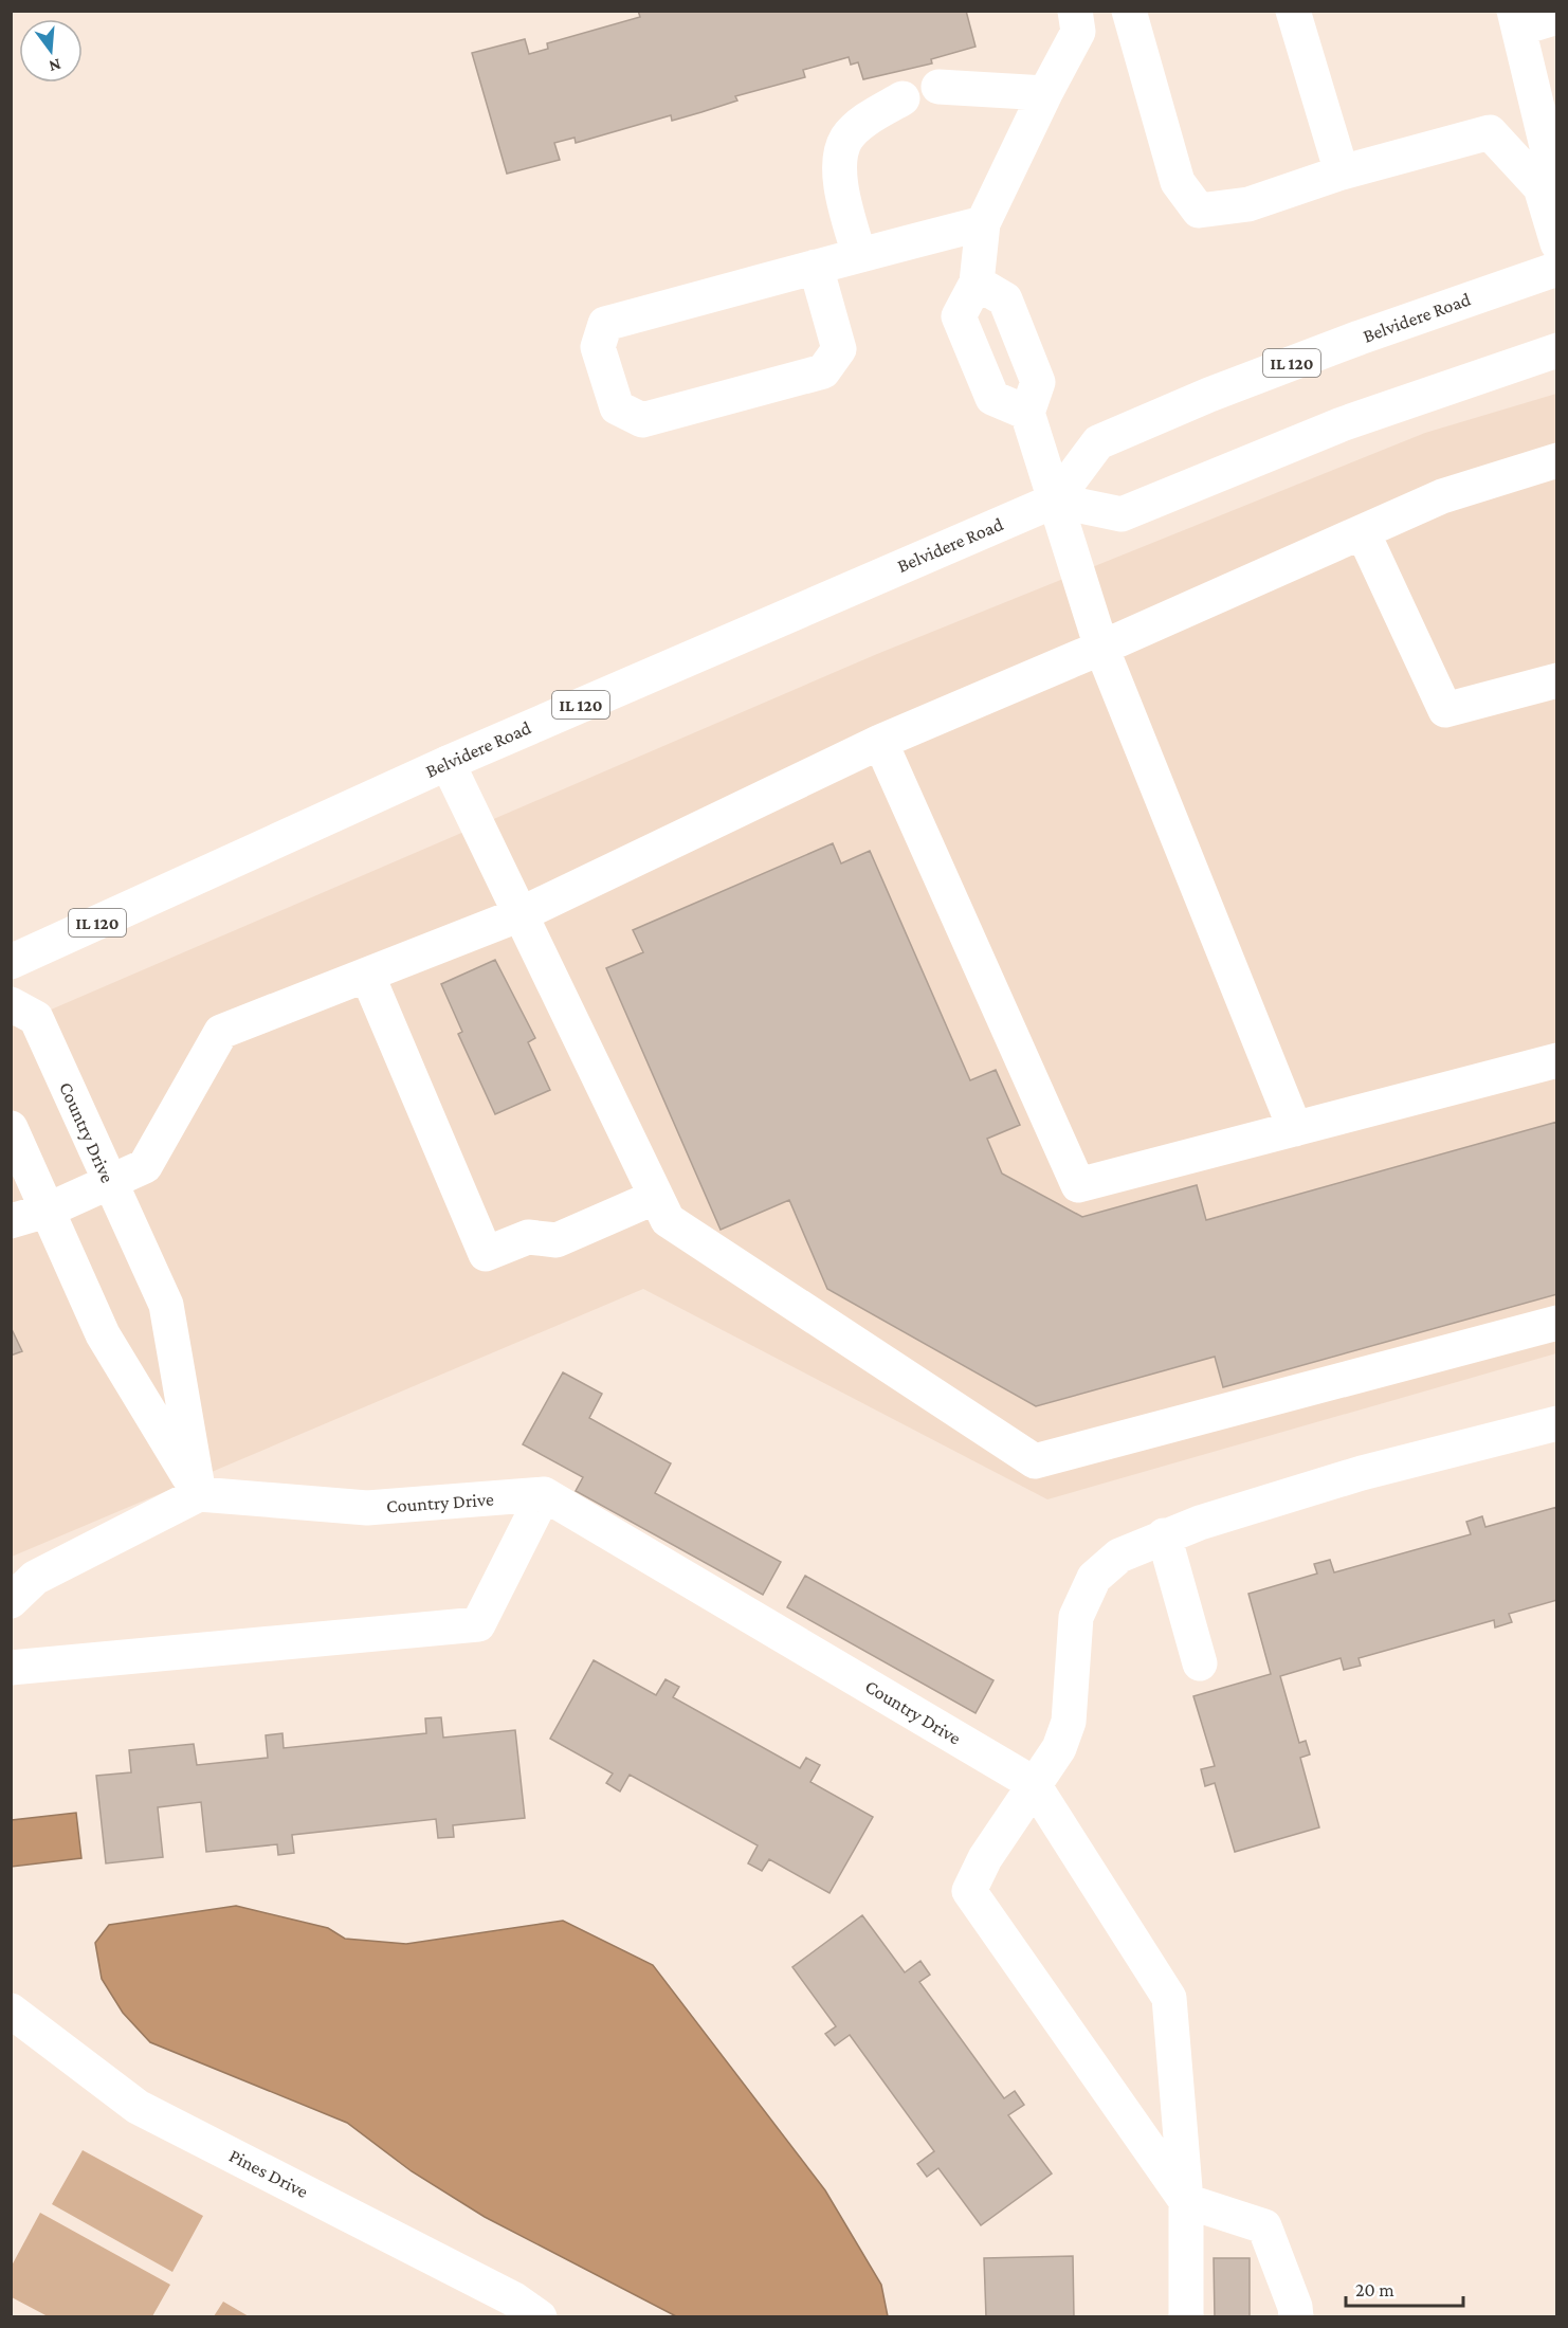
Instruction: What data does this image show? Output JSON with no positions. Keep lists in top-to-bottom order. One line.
{"streets":{"street":["Belvidere Road","IL 120","Country Drive","Pines Drive"]},"scale_bar":"20 m","north":"bottom"}
